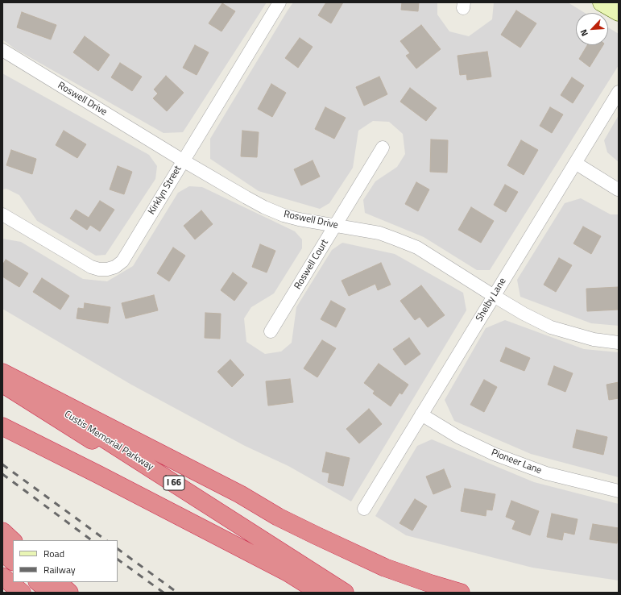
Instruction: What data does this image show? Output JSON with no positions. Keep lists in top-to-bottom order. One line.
{"streets":{"highway":["Custis Memorial Parkway","I 66"],"street":["Roswell Drive","Kirklyn Street","Roswell Court","Shelby Lane","Pioneer Lane"]},"crossings":[["Roswell Drive","Kirklyn Street"],["Roswell Drive","Roswell Court"],["Roswell Drive","Shelby Lane"],["Shelby Lane","Pioneer Lane"]],"legend":["Road","Railway"],"north":"bottom left"}
